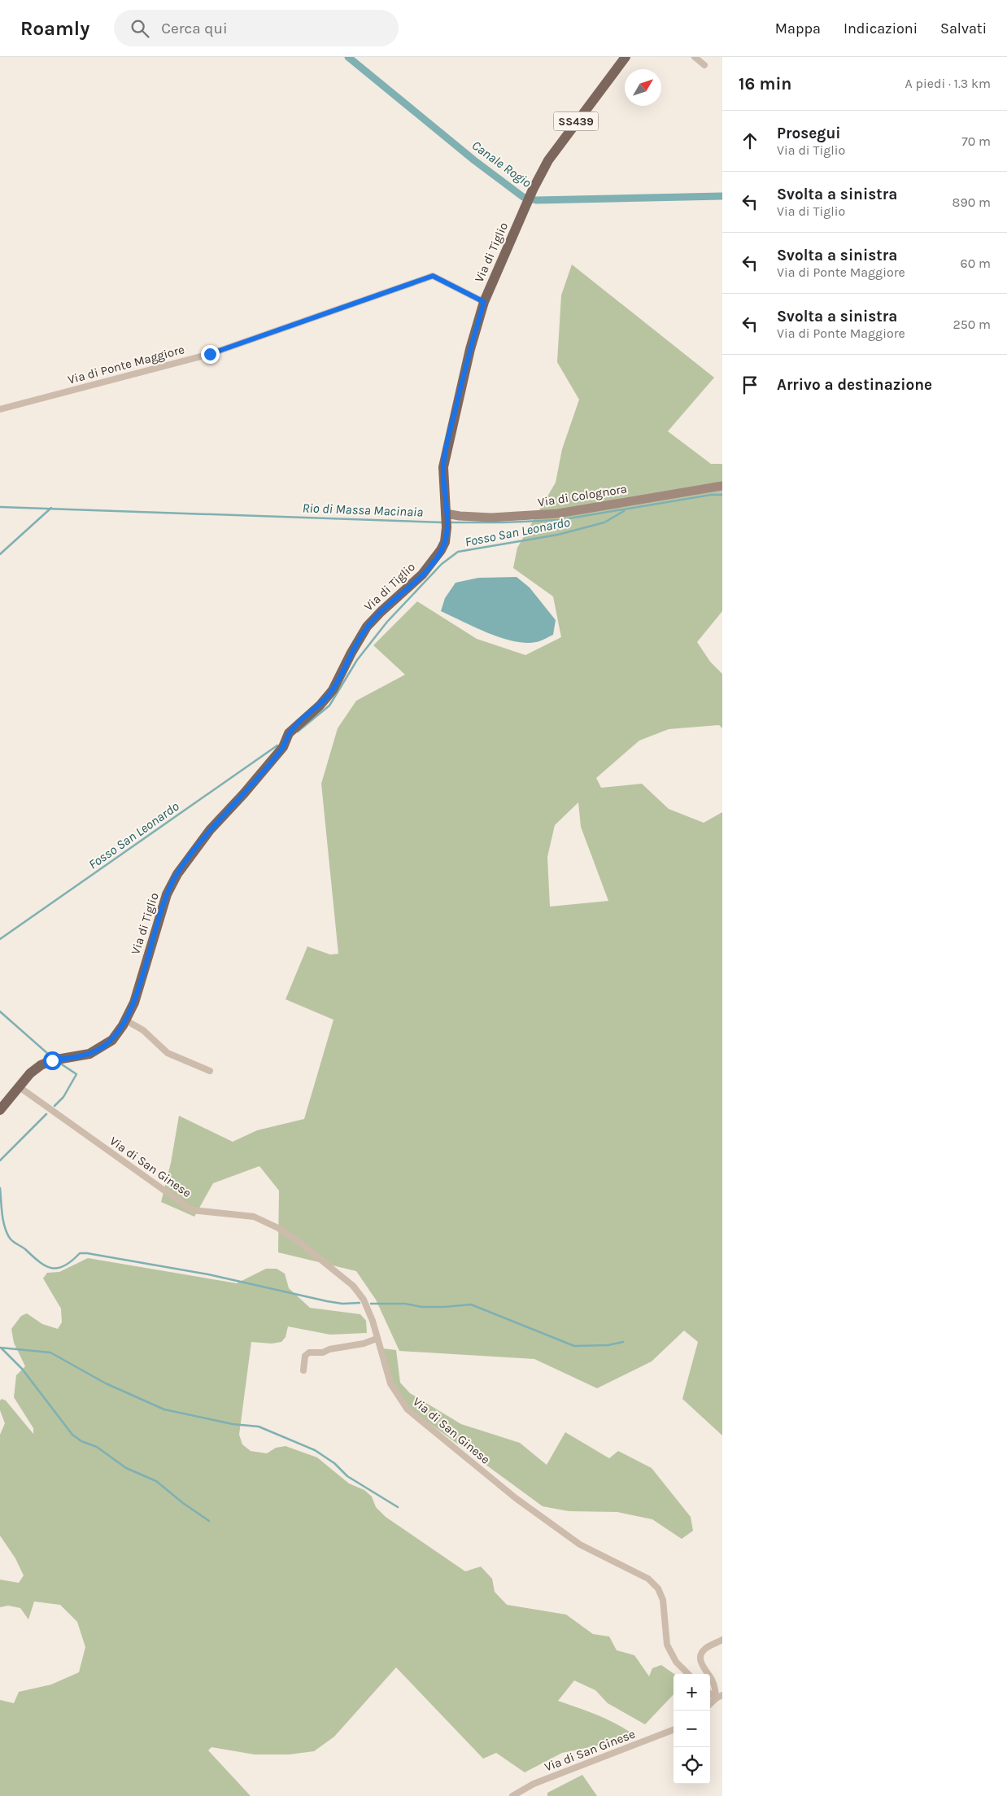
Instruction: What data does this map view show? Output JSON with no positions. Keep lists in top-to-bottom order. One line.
{"streets":{"main road":["SS439","Via di Tiglio"],"street":["Via di Ponte Maggiore","Via di Colognora","Via di San Ginese"]},"crossings":[["Via di Tiglio","Via di Ponte Maggiore"],["Via di Tiglio","Via di Colognora"],["Via di Tiglio","Via di San Ginese"]],"water":["Canale Rogio","Rio di Massa Macinaia","Fosso San Leonardo"],"north":"top right","page":{"header":"Roamly","search":"Cerca qui","nav":["Mappa","Indicazioni","Salvati"],"heading":["16 min","A piedi · 1.3 km"],"list":[["Prosegui","Via di Tiglio","70 m"],["Svolta a sinistra","Via di Tiglio","890 m"],["Svolta a sinistra","Via di Ponte Maggiore","60 m"],["Svolta a sinistra","Via di Ponte Maggiore","250 m"],"Arrivo a destinazione"],"map_buttons":["+","−"]}}
